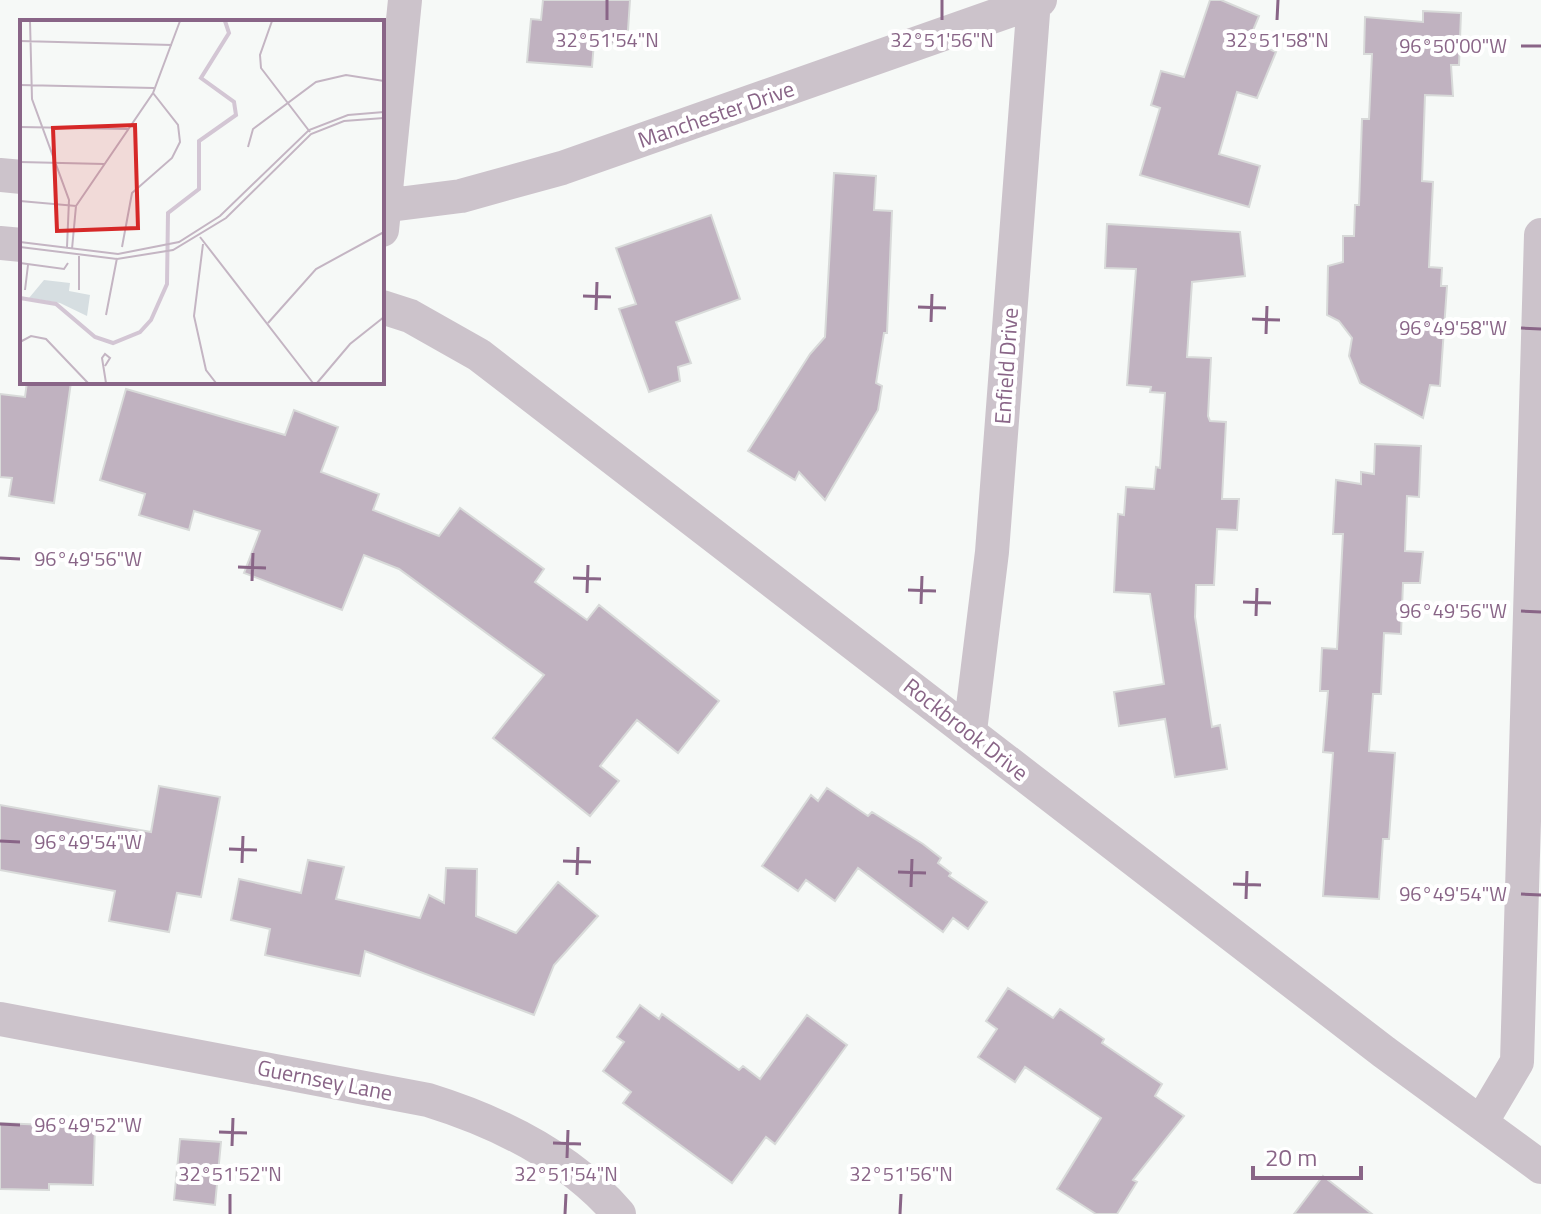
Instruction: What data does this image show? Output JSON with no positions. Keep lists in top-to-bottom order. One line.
{"streets":{"street":["Manchester Drive","Enfield Drive","Rockbrook Drive","Guernsey Lane"]},"crossings":[["Manchester Drive","Enfield Drive"],["Enfield Drive","Rockbrook Drive"]],"scale_bar":"20 m","coordinates":["32°51'54\"N","32°51'56\"N","32°51'58\"N","96°50'00\"W","96°49'58\"W","96°49'56\"W","96°49'54\"W","96°49'52\"W","32°51'52\"N"]}
